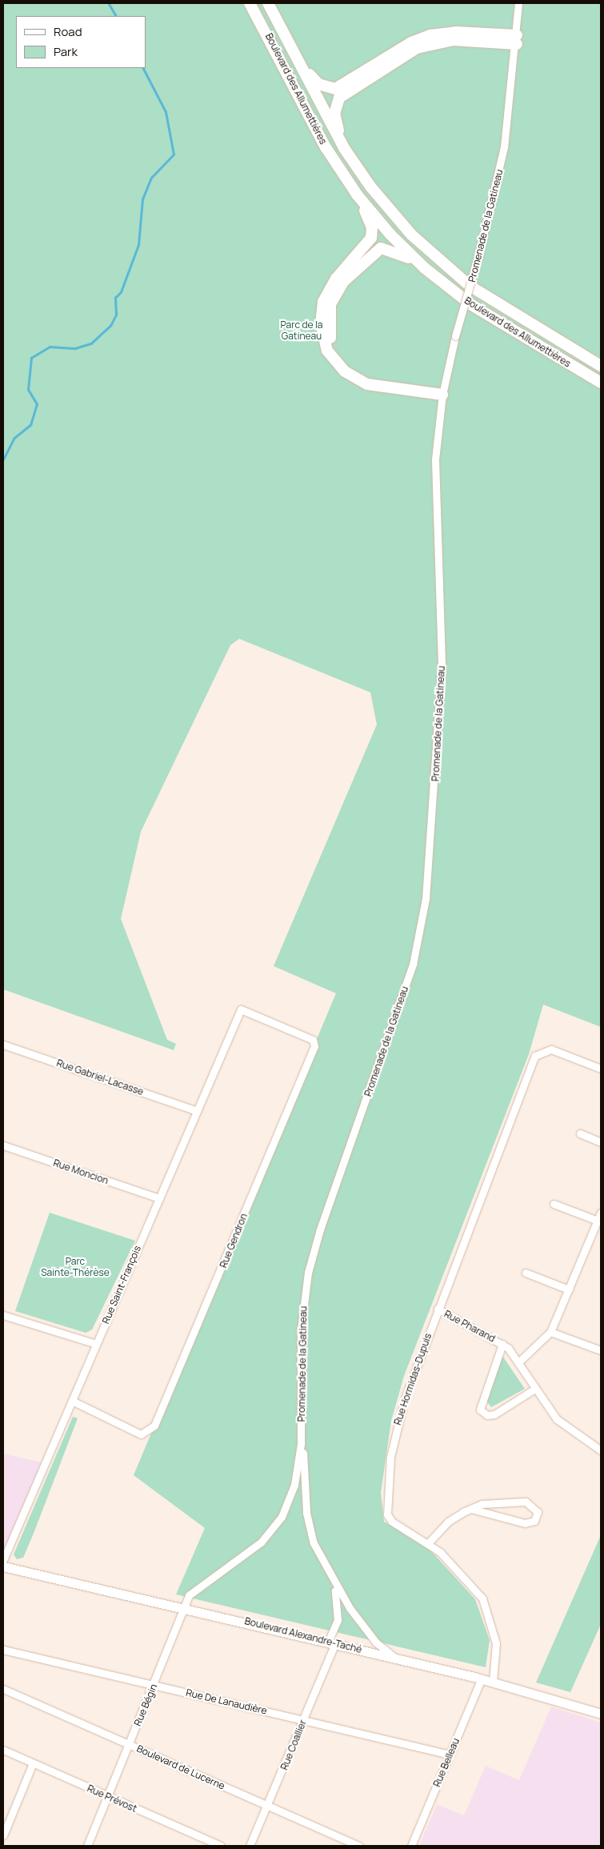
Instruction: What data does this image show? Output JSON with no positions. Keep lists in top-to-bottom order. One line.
{"streets":{"highway":["Boulevard des Allumettières"],"main road":["Boulevard Alexandre-Taché"],"street":["Promenade de la Gatineau","Rue Gabriel-Lacasse","Rue Moncion","Rue Gendron","Rue Saint-François","Rue Pharand","Rue Hormidas-Dupuis","Rue De Lanaudière","Rue Bégin","Rue Coallier","Rue Belleau","Boulevard de Lucerne","Rue Prévost"]},"crossings":[["Promenade de la Gatineau","Boulevard Alexandre-Taché"],["Promenade de la Gatineau","Rue Bégin"],["Promenade de la Gatineau","Rue Coallier"],["Rue Gabriel-Lacasse","Rue Saint-François"],["Rue Moncion","Rue Saint-François"],["Rue Gendron","Rue Saint-François"],["Rue Pharand","Rue Hormidas-Dupuis"],["Rue Hormidas-Dupuis","Boulevard Alexandre-Taché"],["Boulevard Alexandre-Taché","Rue Bégin"],["Boulevard Alexandre-Taché","Rue Coallier"],["Boulevard Alexandre-Taché","Rue Belleau"],["Rue De Lanaudière","Rue Bégin"],["Rue De Lanaudière","Rue Coallier"],["Rue De Lanaudière","Rue Belleau"],["Rue Bégin","Boulevard de Lucerne"],["Rue Bégin","Rue Prévost"],["Rue Coallier","Boulevard de Lucerne"]],"parks":["Parc de la Gatineau","Parc Sainte-Thérèse"],"legend":["Road","Park"]}
